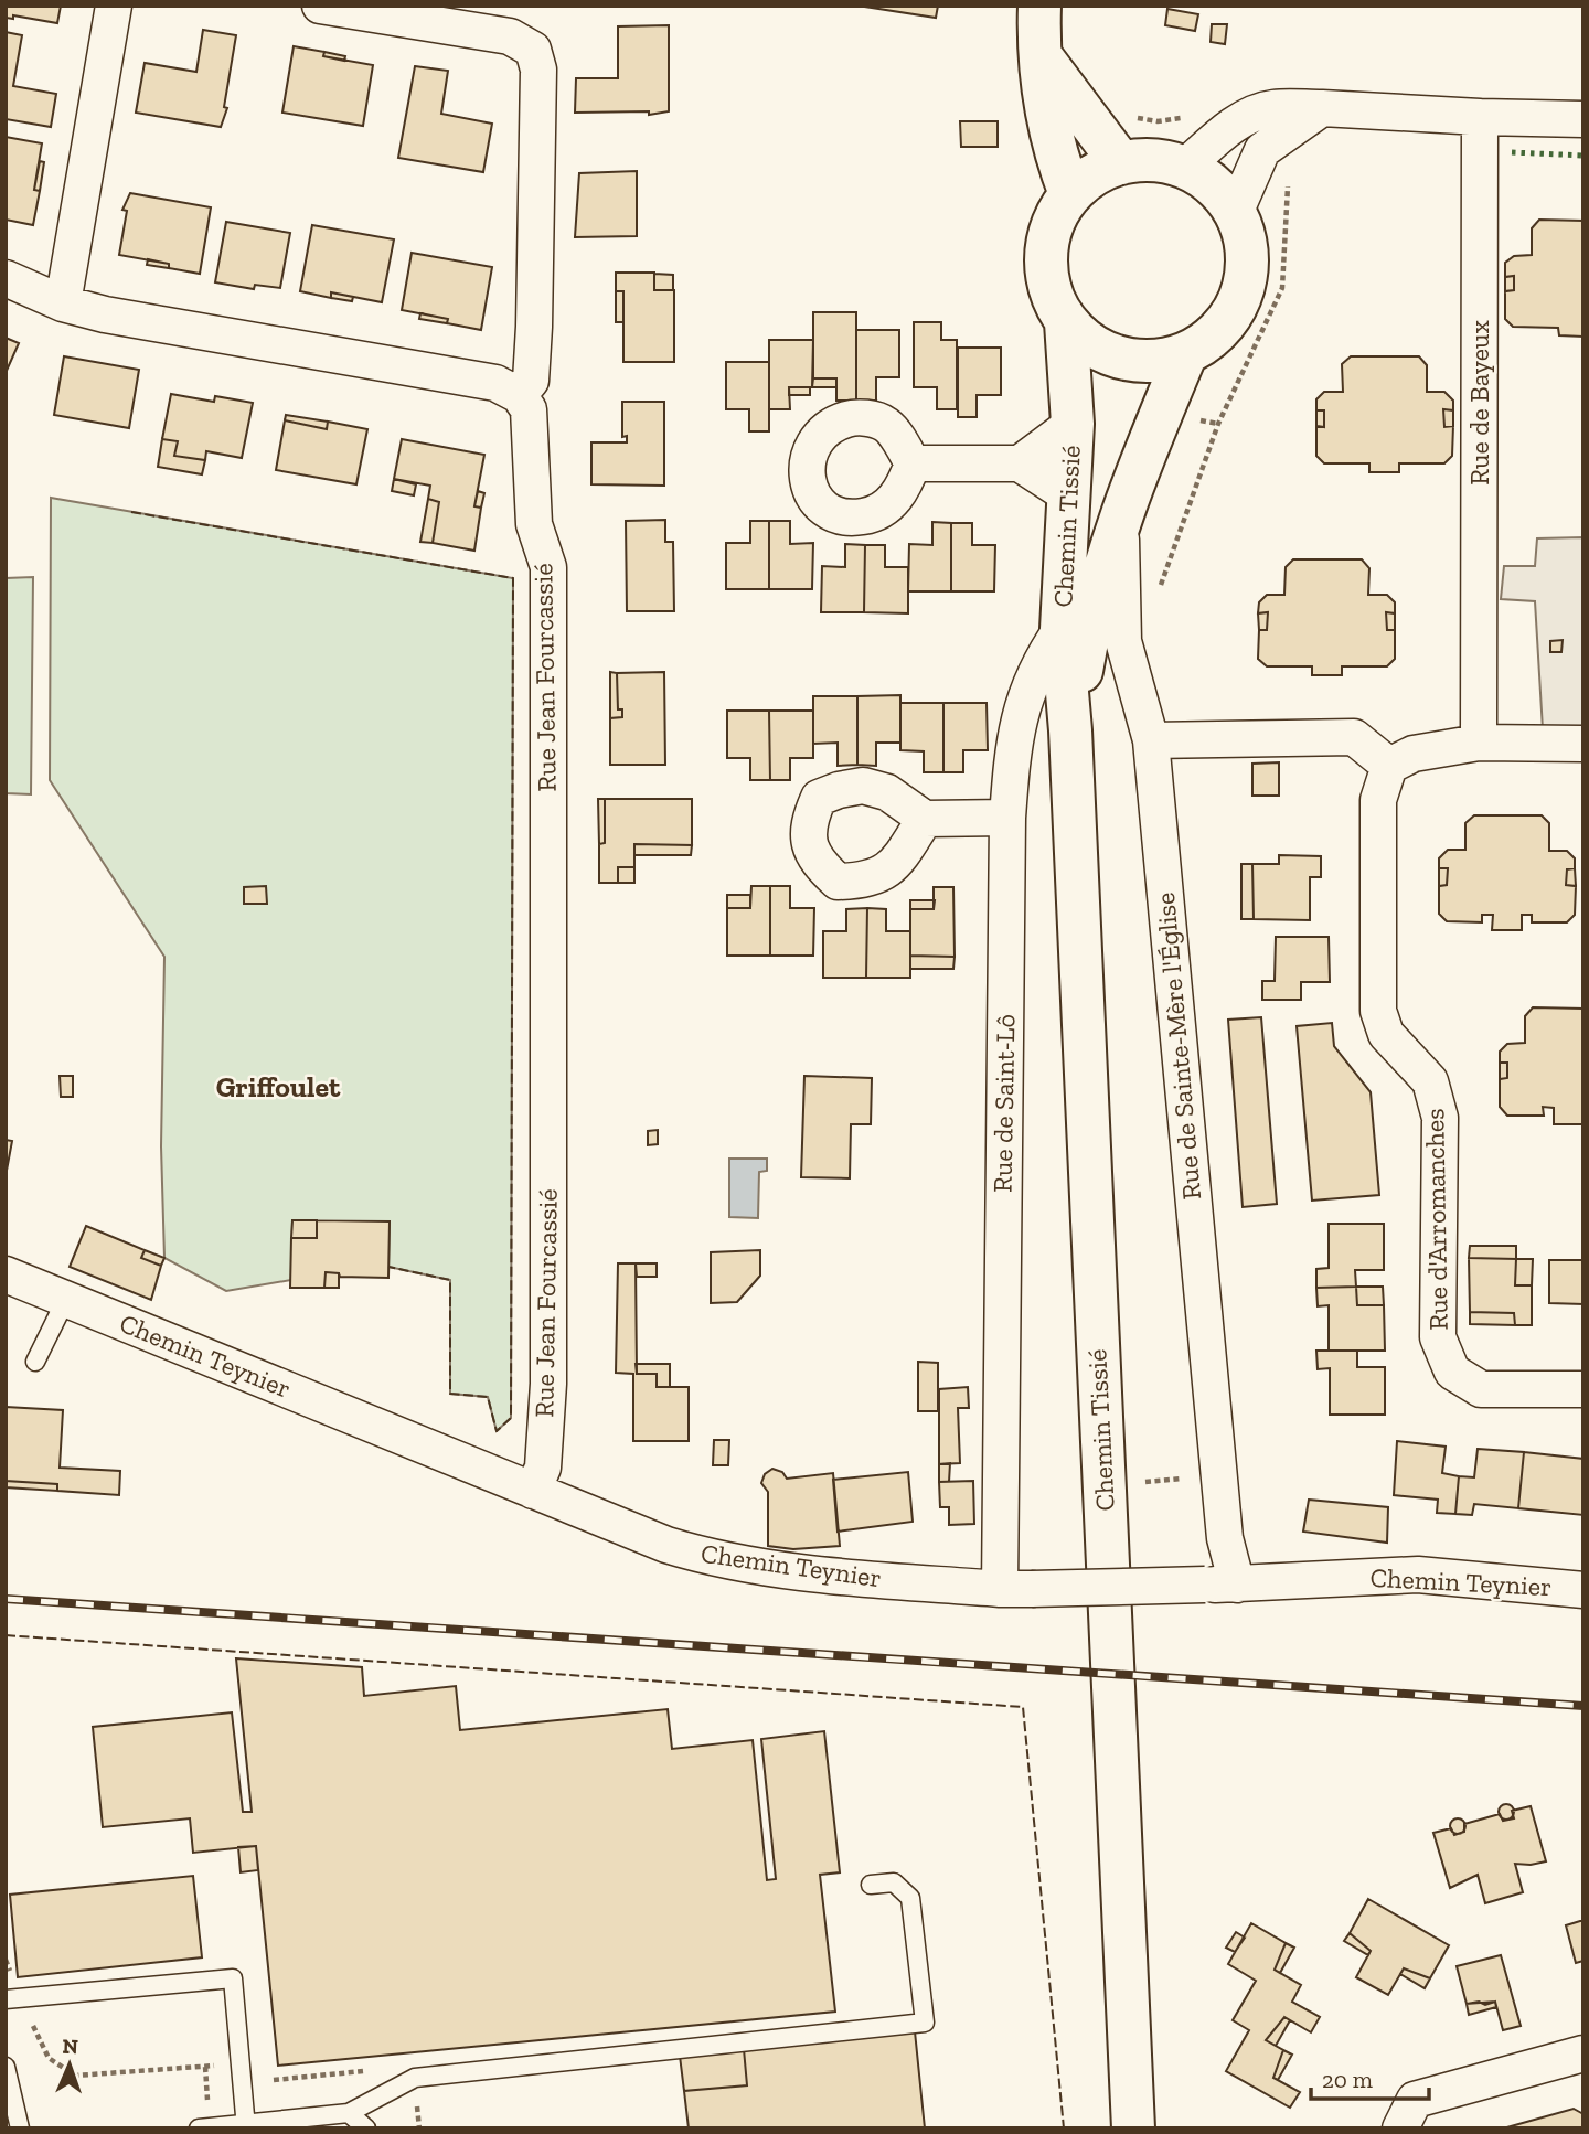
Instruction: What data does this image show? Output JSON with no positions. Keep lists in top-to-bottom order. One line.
{"streets":{"street":["Rue de Bayeux","Chemin Tissié","Rue Jean Fourcassié","Rue de Sainte-Mère l'Église","Rue de Saint-Lô","Rue d'Arromanches","Chemin Teynier"]},"crossings":[["Chemin Tissié","Rue de Sainte-Mère l'Église"],["Chemin Tissié","Rue de Saint-Lô"],["Rue Jean Fourcassié","Chemin Teynier"],["Rue de Sainte-Mère l'Église","Chemin Teynier"],["Rue de Saint-Lô","Chemin Teynier"]],"districts":["Griffoulet"],"scale_bar":"20 m","north":"top"}
